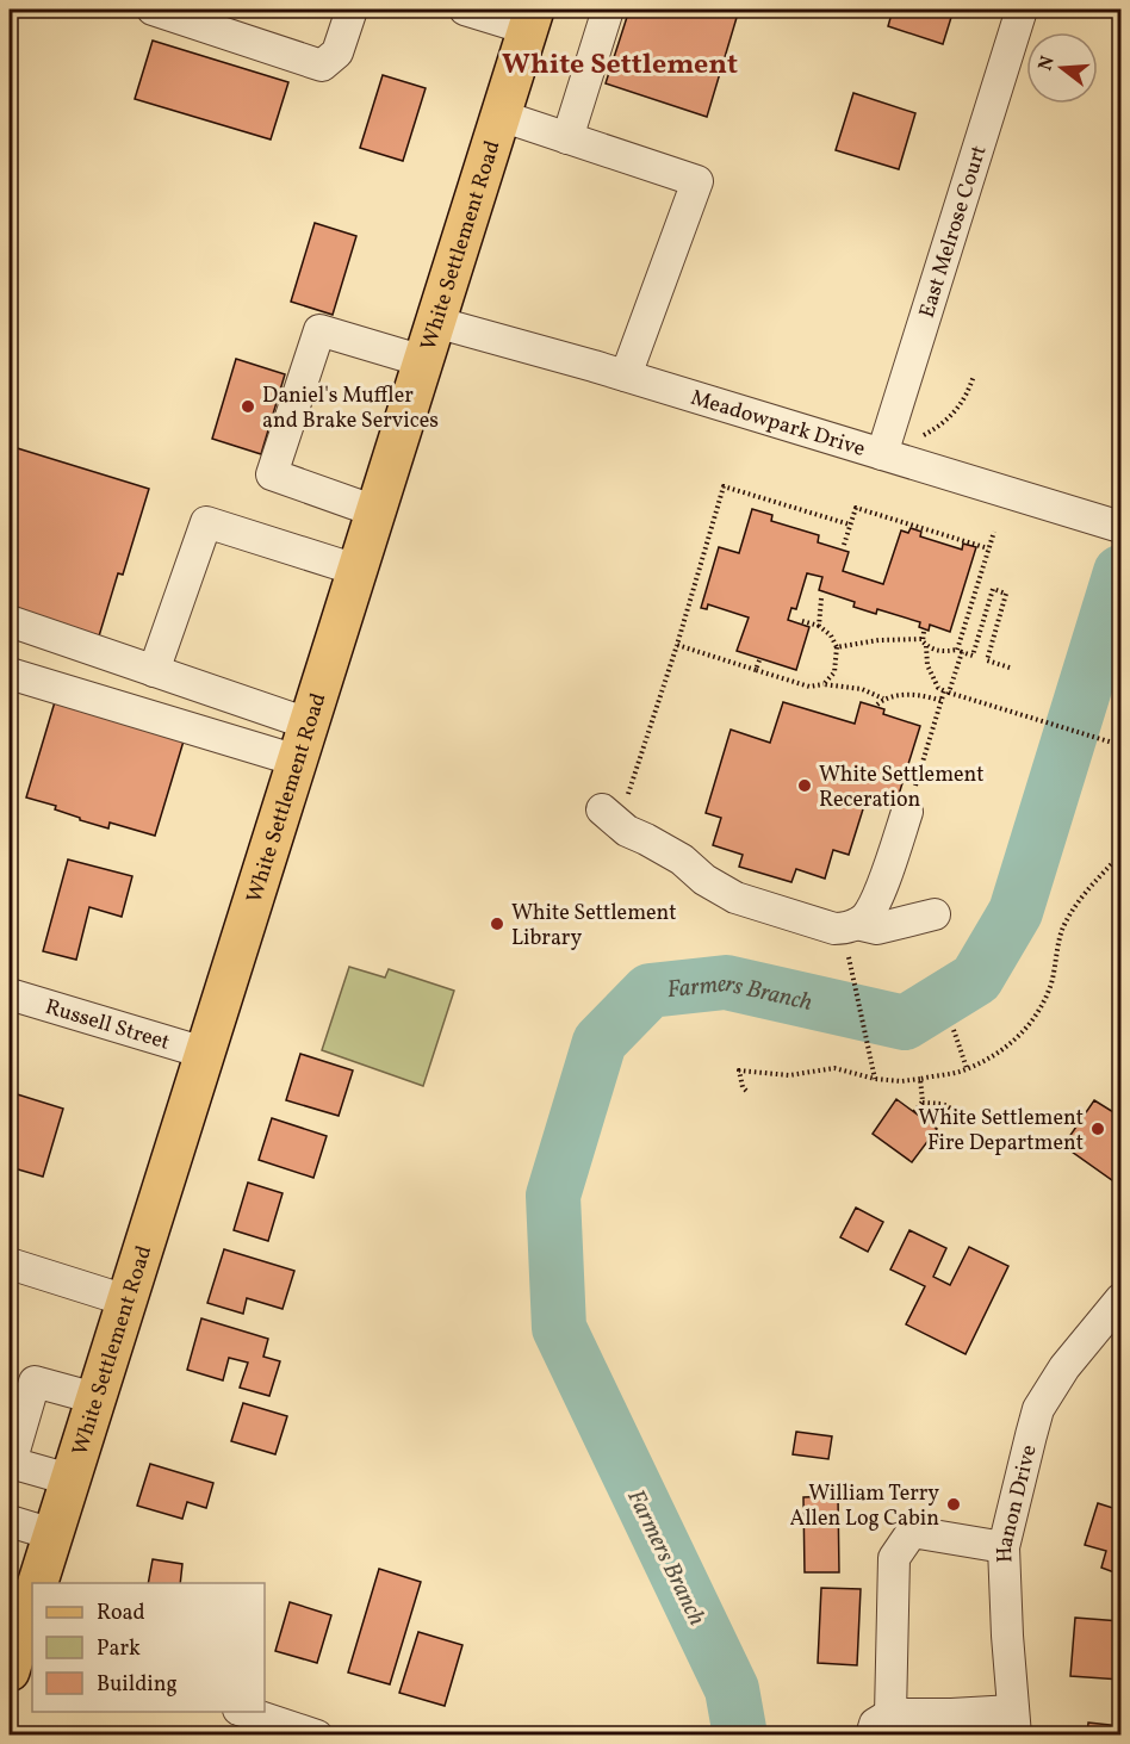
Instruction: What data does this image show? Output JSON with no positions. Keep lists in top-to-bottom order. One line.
{"streets":{"main road":["White Settlement Road"],"street":["East Melrose Court","Meadowpark Drive","Russell Street","Hanon Drive"]},"crossings":[["East Melrose Court","Meadowpark Drive"],["White Settlement Road","Meadowpark Drive"],["White Settlement Road","Russell Street"]],"districts":["White Settlement"],"water":["Farmers Branch"],"places":["Daniel's Muffler and Brake Services","White Settlement Receration","White Settlement Library","White Settlement Fire Department","William Terry Allen Log Cabin"],"legend":["Road","Park","Building"],"north":"left"}
